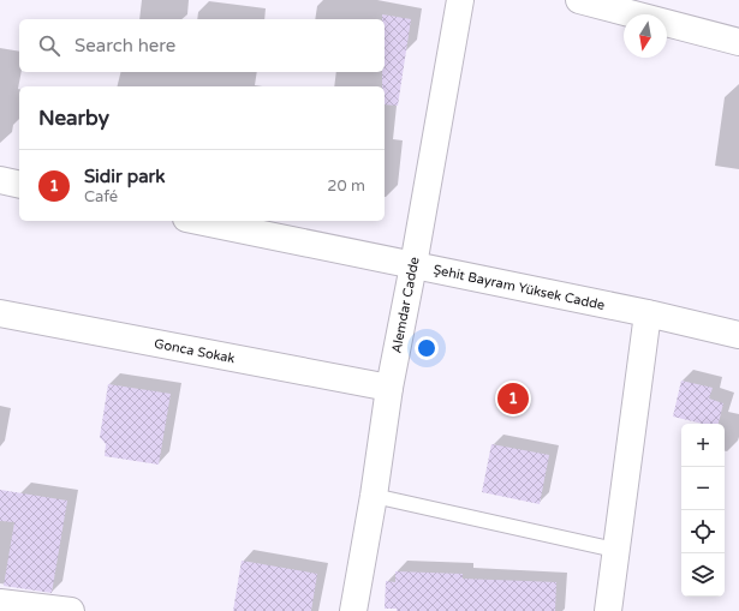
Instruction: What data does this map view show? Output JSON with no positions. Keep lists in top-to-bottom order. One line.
{"streets":{"street":["Şehit Bayram Yüksek Cadde","Alemdar Cadde","Gonca Sokak"]},"crossings":[["Şehit Bayram Yüksek Cadde","Alemdar Cadde"],["Alemdar Cadde","Gonca Sokak"]],"north":"bottom","page":{"search":"Search here","heading":"Nearby","list":[{"mark":"1","name":"Sidir park","note":"Café","value":"20 m"}],"pins":"1","map_buttons":["+","−"]}}
